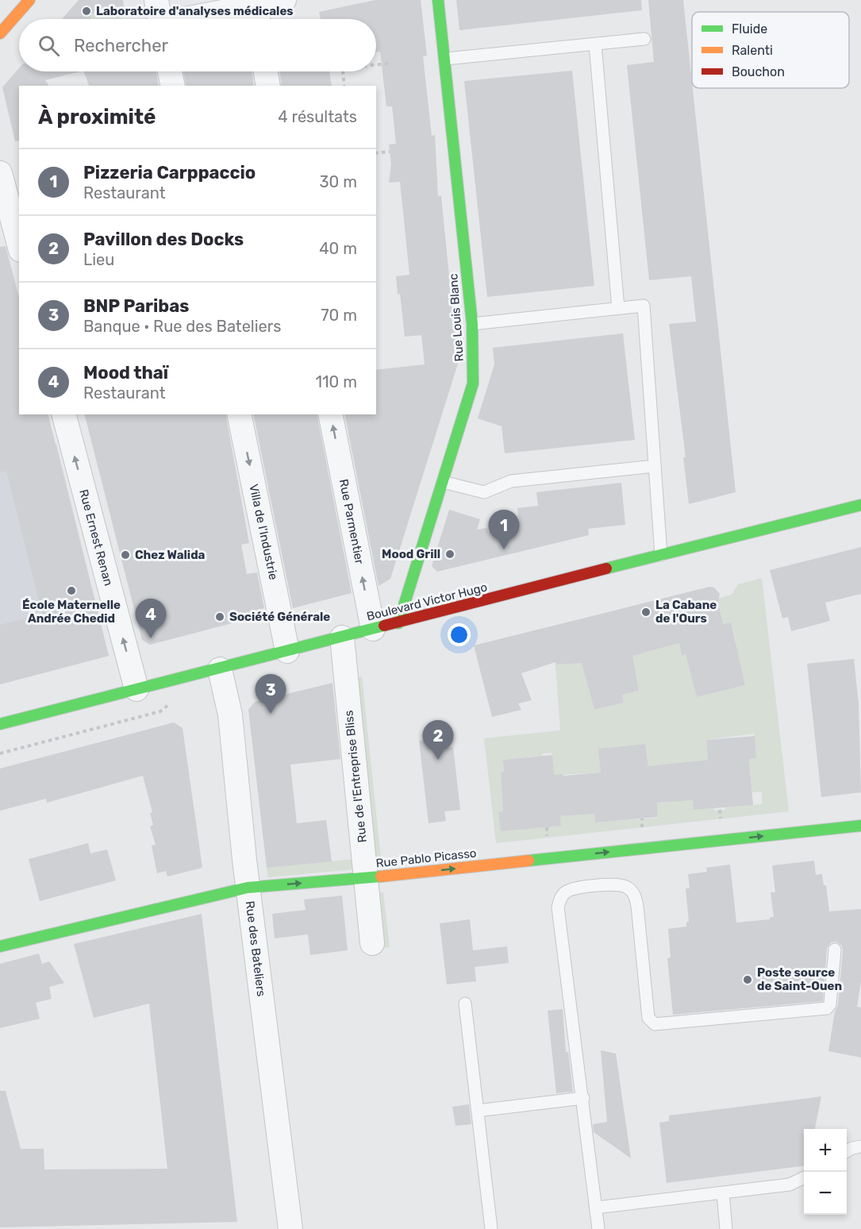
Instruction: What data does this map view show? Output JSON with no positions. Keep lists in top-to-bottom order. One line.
{"streets":{"street":["Rue Louis Blanc","Rue Parmentier","Villa de l'Industrie","Rue Ernest Renan","Boulevard Victor Hugo","Rue de l'Entreprise Bliss","Rue Pablo Picasso","Rue des Bateliers"]},"crossings":[["Rue Louis Blanc","Boulevard Victor Hugo"],["Rue Parmentier","Boulevard Victor Hugo"],["Villa de l'Industrie","Boulevard Victor Hugo"],["Rue Ernest Renan","Boulevard Victor Hugo"],["Boulevard Victor Hugo","Rue de l'Entreprise Bliss"],["Boulevard Victor Hugo","Rue des Bateliers"],["Rue de l'Entreprise Bliss","Rue Pablo Picasso"],["Rue Pablo Picasso","Rue des Bateliers"]],"one_way":["Rue Parmentier","Villa de l'Industrie","Rue Ernest Renan","Rue Pablo Picasso"],"places":["Laboratoire d'analyses médicales","Mood Grill","Chez Walida","École Maternelle Andrée Chedid","La Cabane de l'Ours","Société Générale","Poste source de Saint-Ouen"],"legend":["Fluide","Ralenti","Bouchon"],"page":{"search":"Rechercher","heading":["À proximité","4 résultats"],"list":[{"mark":"1","name":"Pizzeria Carppaccio","note":"Restaurant","value":"30 m"},{"mark":"2","name":"Pavillon des Docks","note":"Lieu","value":"40 m"},{"mark":"3","name":"BNP Paribas","note":"Banque · Rue des Bateliers","value":"70 m"},{"mark":"4","name":"Mood thaï","note":"Restaurant","value":"110 m"}],"pins":["1","4","3","2"],"map_buttons":["+","−"]}}
